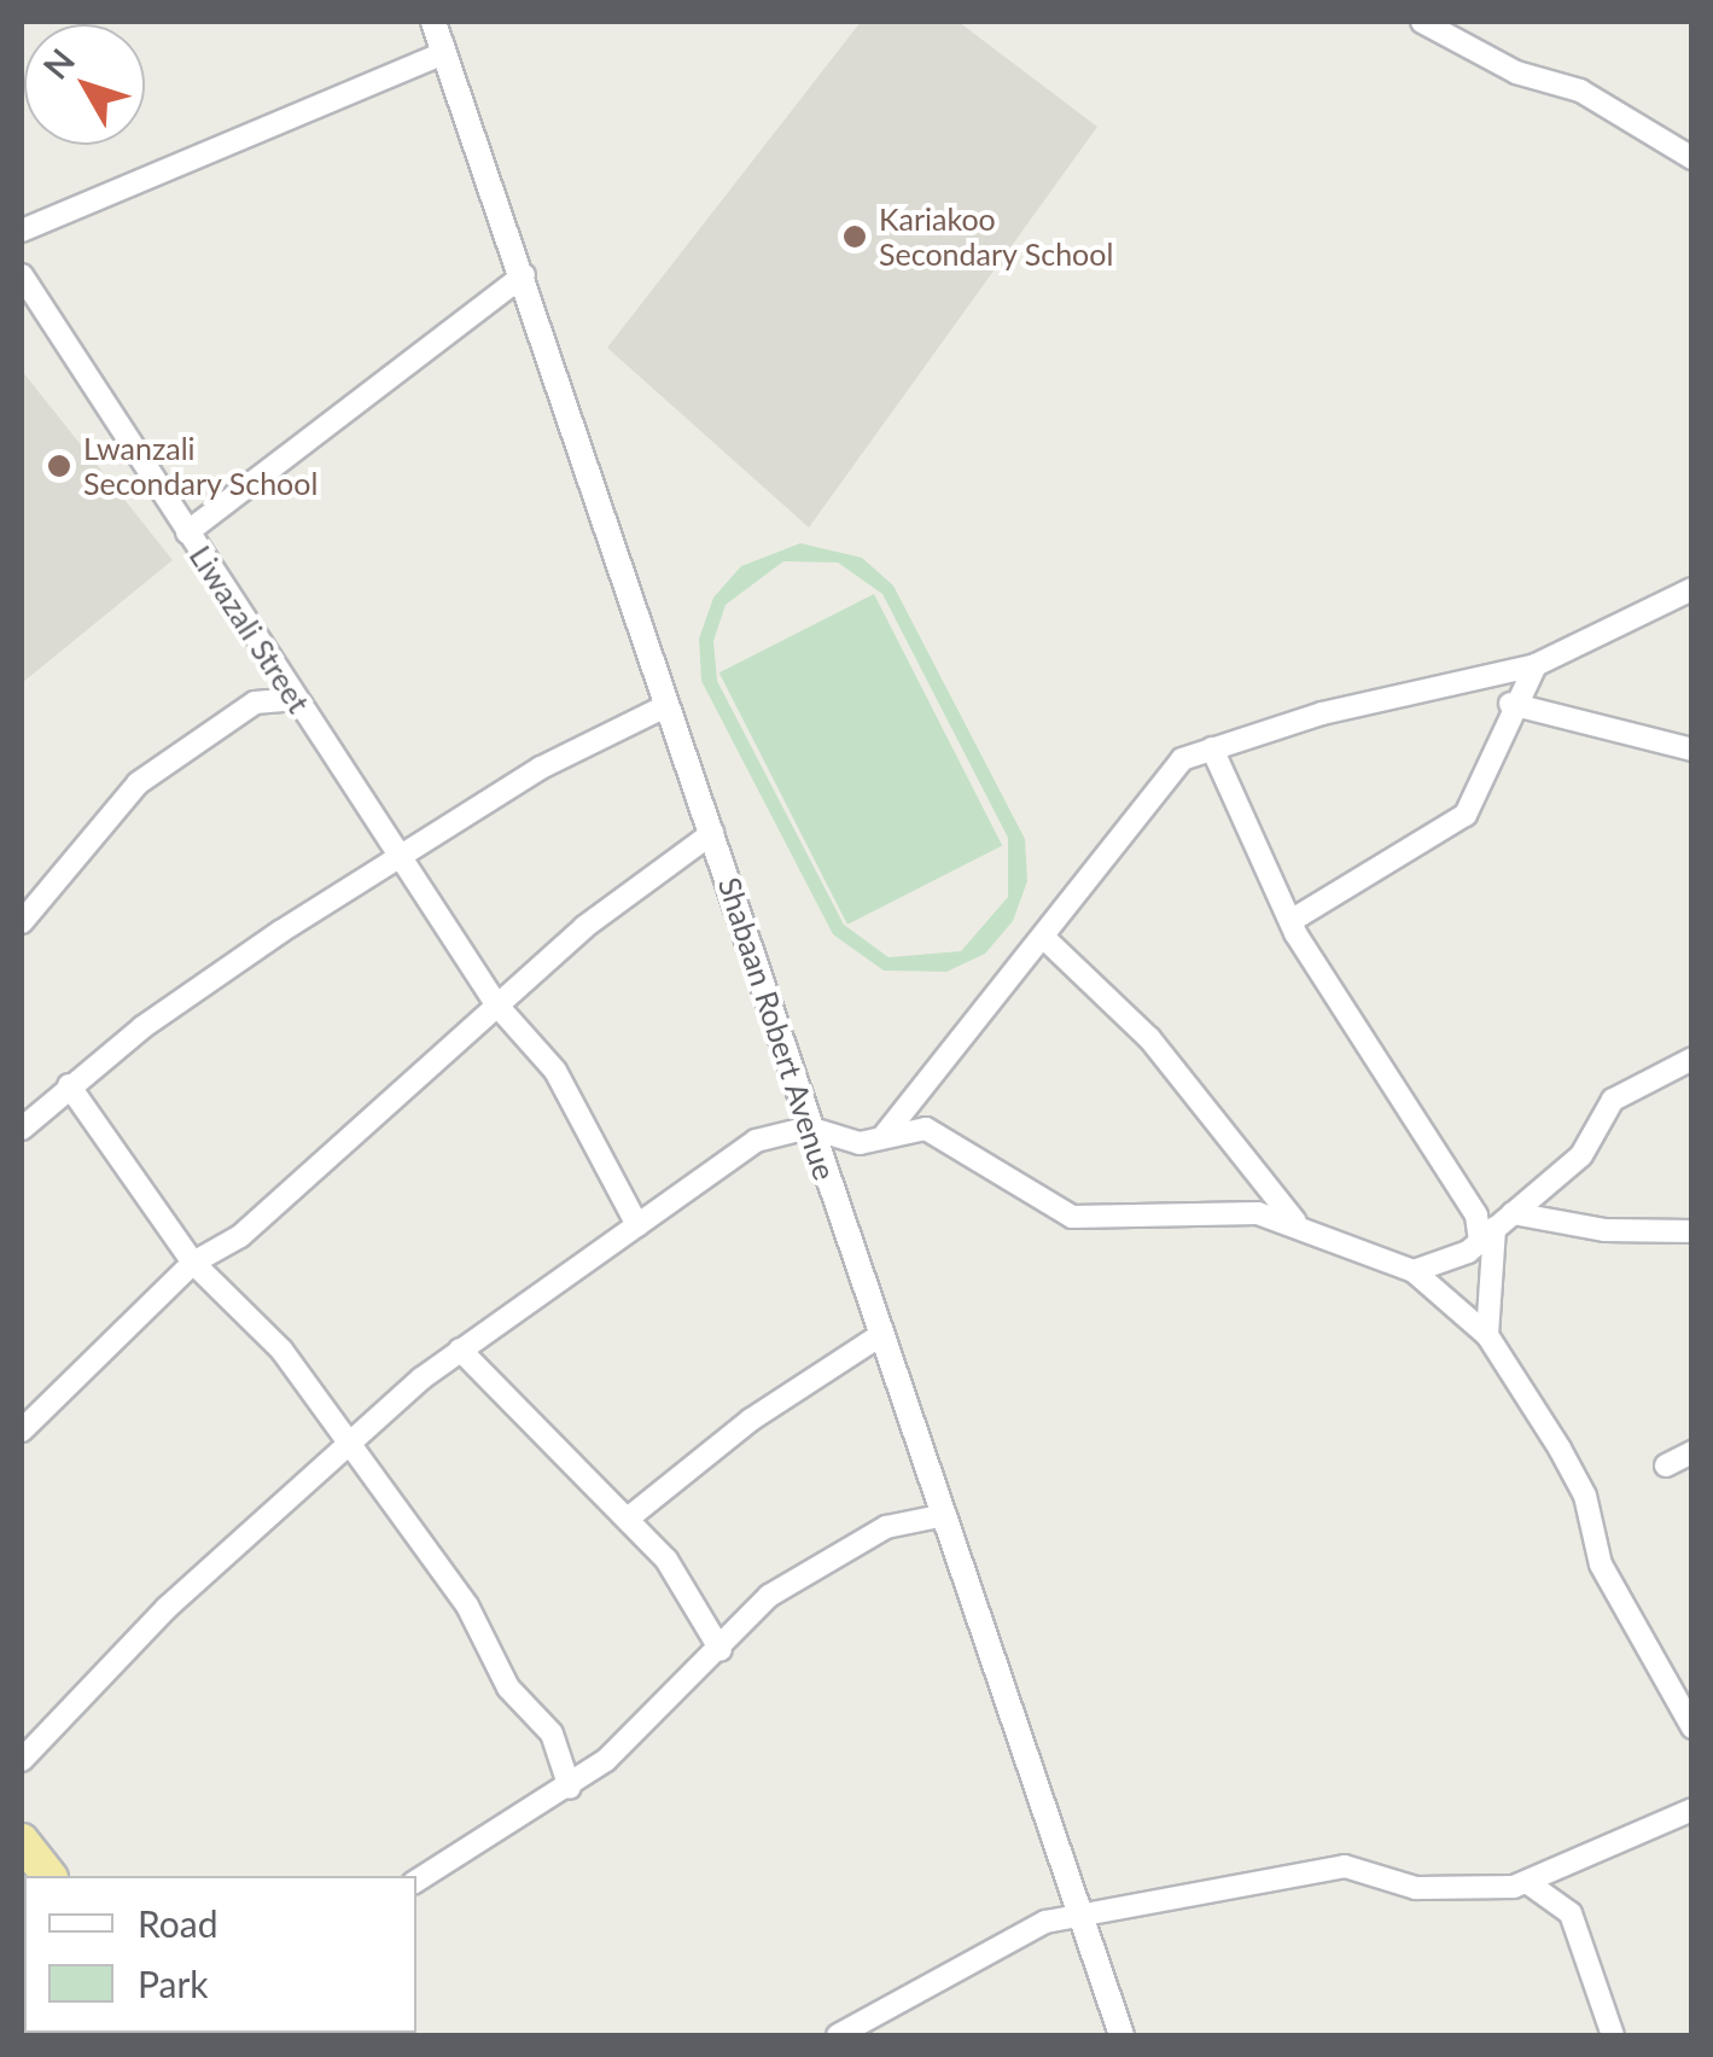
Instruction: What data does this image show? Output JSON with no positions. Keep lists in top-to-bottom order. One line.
{"streets":{"street":["Liwazali Street","Shabaan Robert Avenue"]},"places":["Kariakoo Secondary School","Lwanzali Secondary School"],"legend":["Road","Park"],"north":"top left"}
